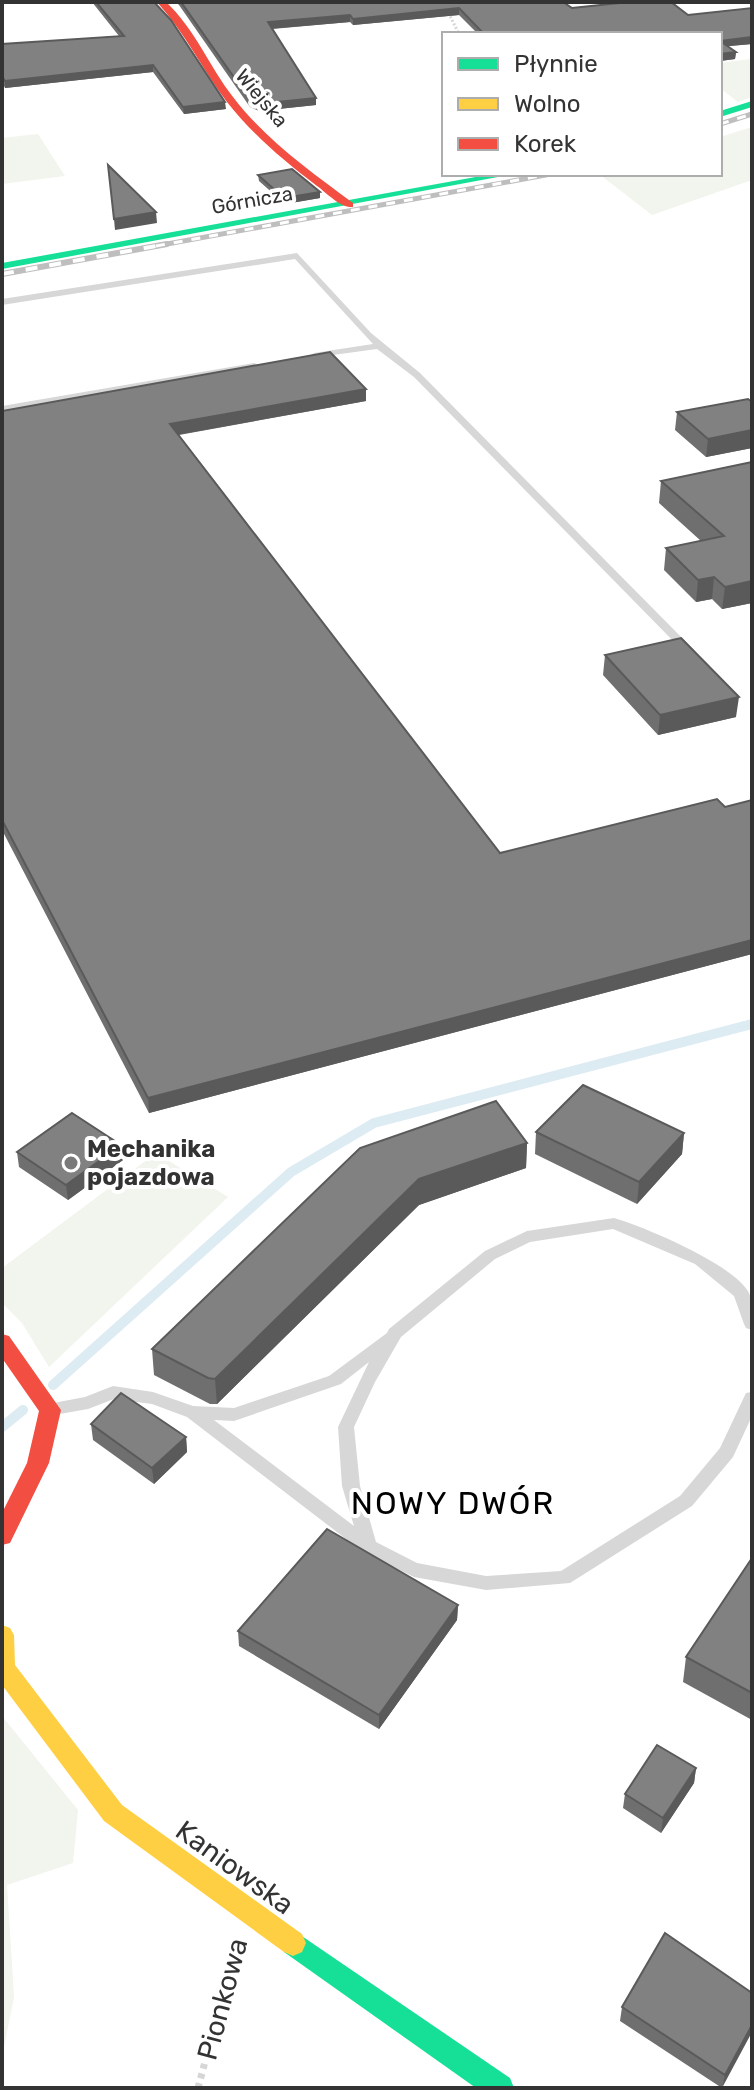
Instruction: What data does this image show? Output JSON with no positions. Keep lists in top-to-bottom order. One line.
{"streets":{"street":["Wiejska","Górnicza","Kaniowska"],"path":["Pionkowa"]},"crossings":[["Wiejska","Górnicza"],["Kaniowska","Pionkowa"]],"districts":["NOWY DWÓR"],"places":["Mechanika pojazdowa"],"legend":["Płynnie","Wolno","Korek"]}
